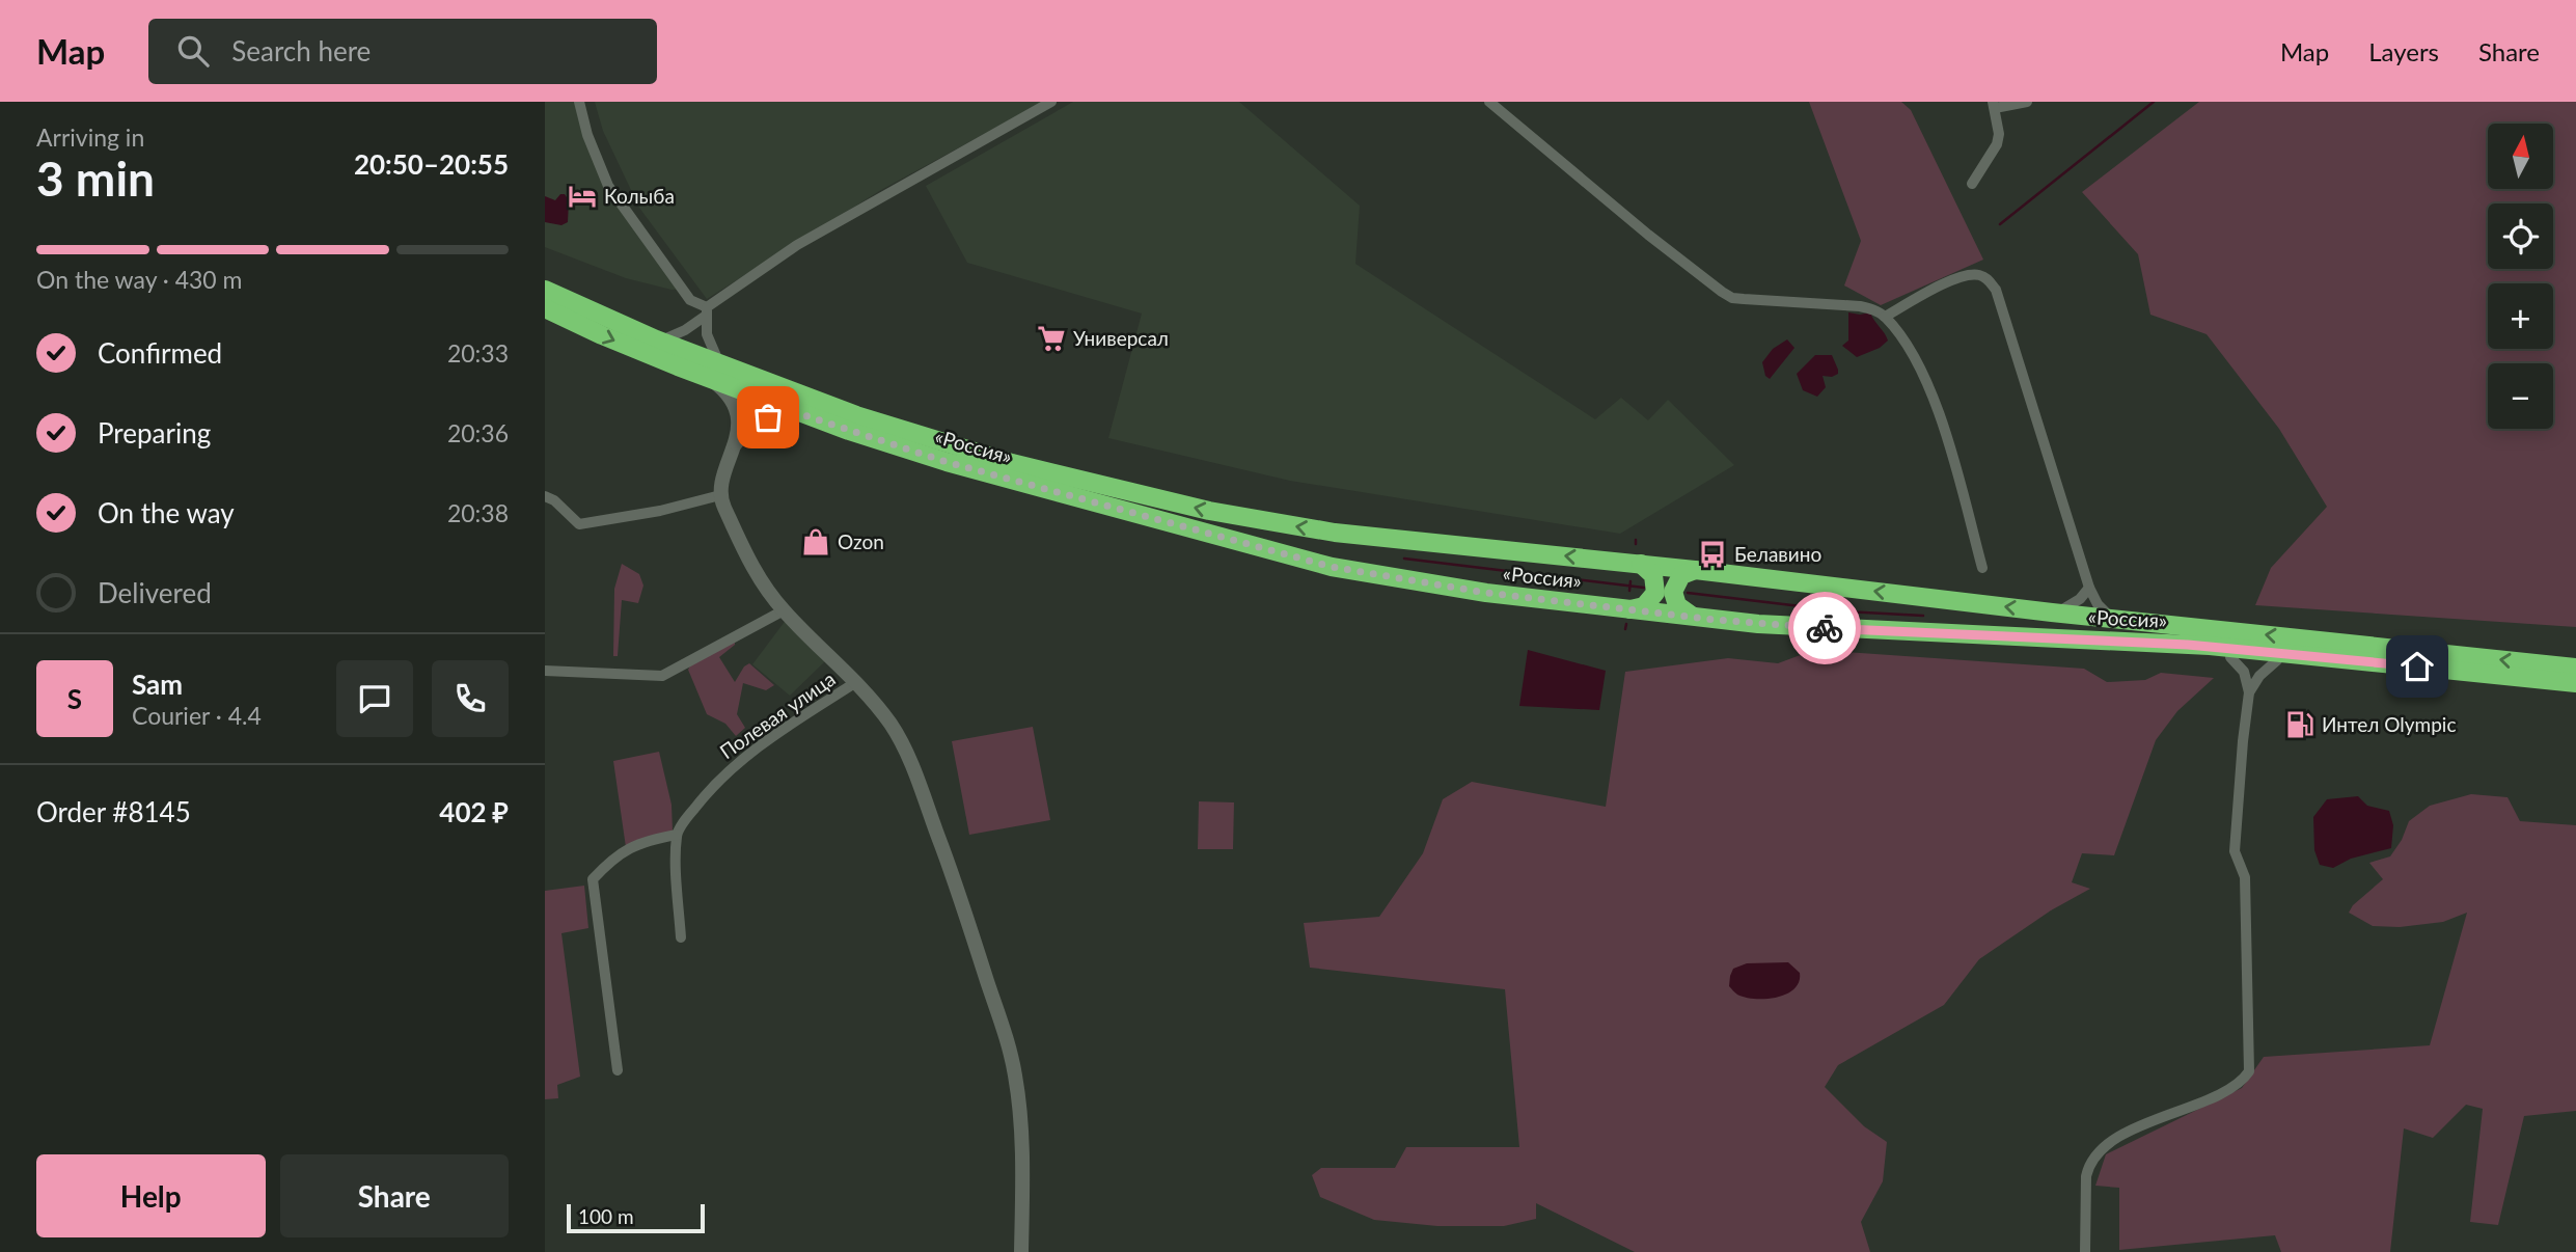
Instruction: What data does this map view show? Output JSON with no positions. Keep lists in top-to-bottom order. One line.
{"streets":{"highway":["«Россия»"],"street":["Полевая улица"]},"places":{"hotel":["Колыба"],"supermarket":["Универсал"],"shop":["Ozon"],"bus stop":["Белавино"],"fuel station":["Интел Olympic"]},"scale_bar":"100 m","north":"top","page":{"header":"Map","search":"Search here","nav":["Map","Layers","Share"],"heading":["3 min","Arriving in","20:50–20:55"],"panel":["Sam","Courier · 4.4","Order #8145","402 ₽"],"map_buttons":["+","−"],"bar":"On the way · 430 m","list":[["Confirmed","20:33"],["Preparing","20:36"],["On the way","20:38"],"Delivered"],"round":"S","buttons":["Help","Share"],"scale":"100 m"}}
